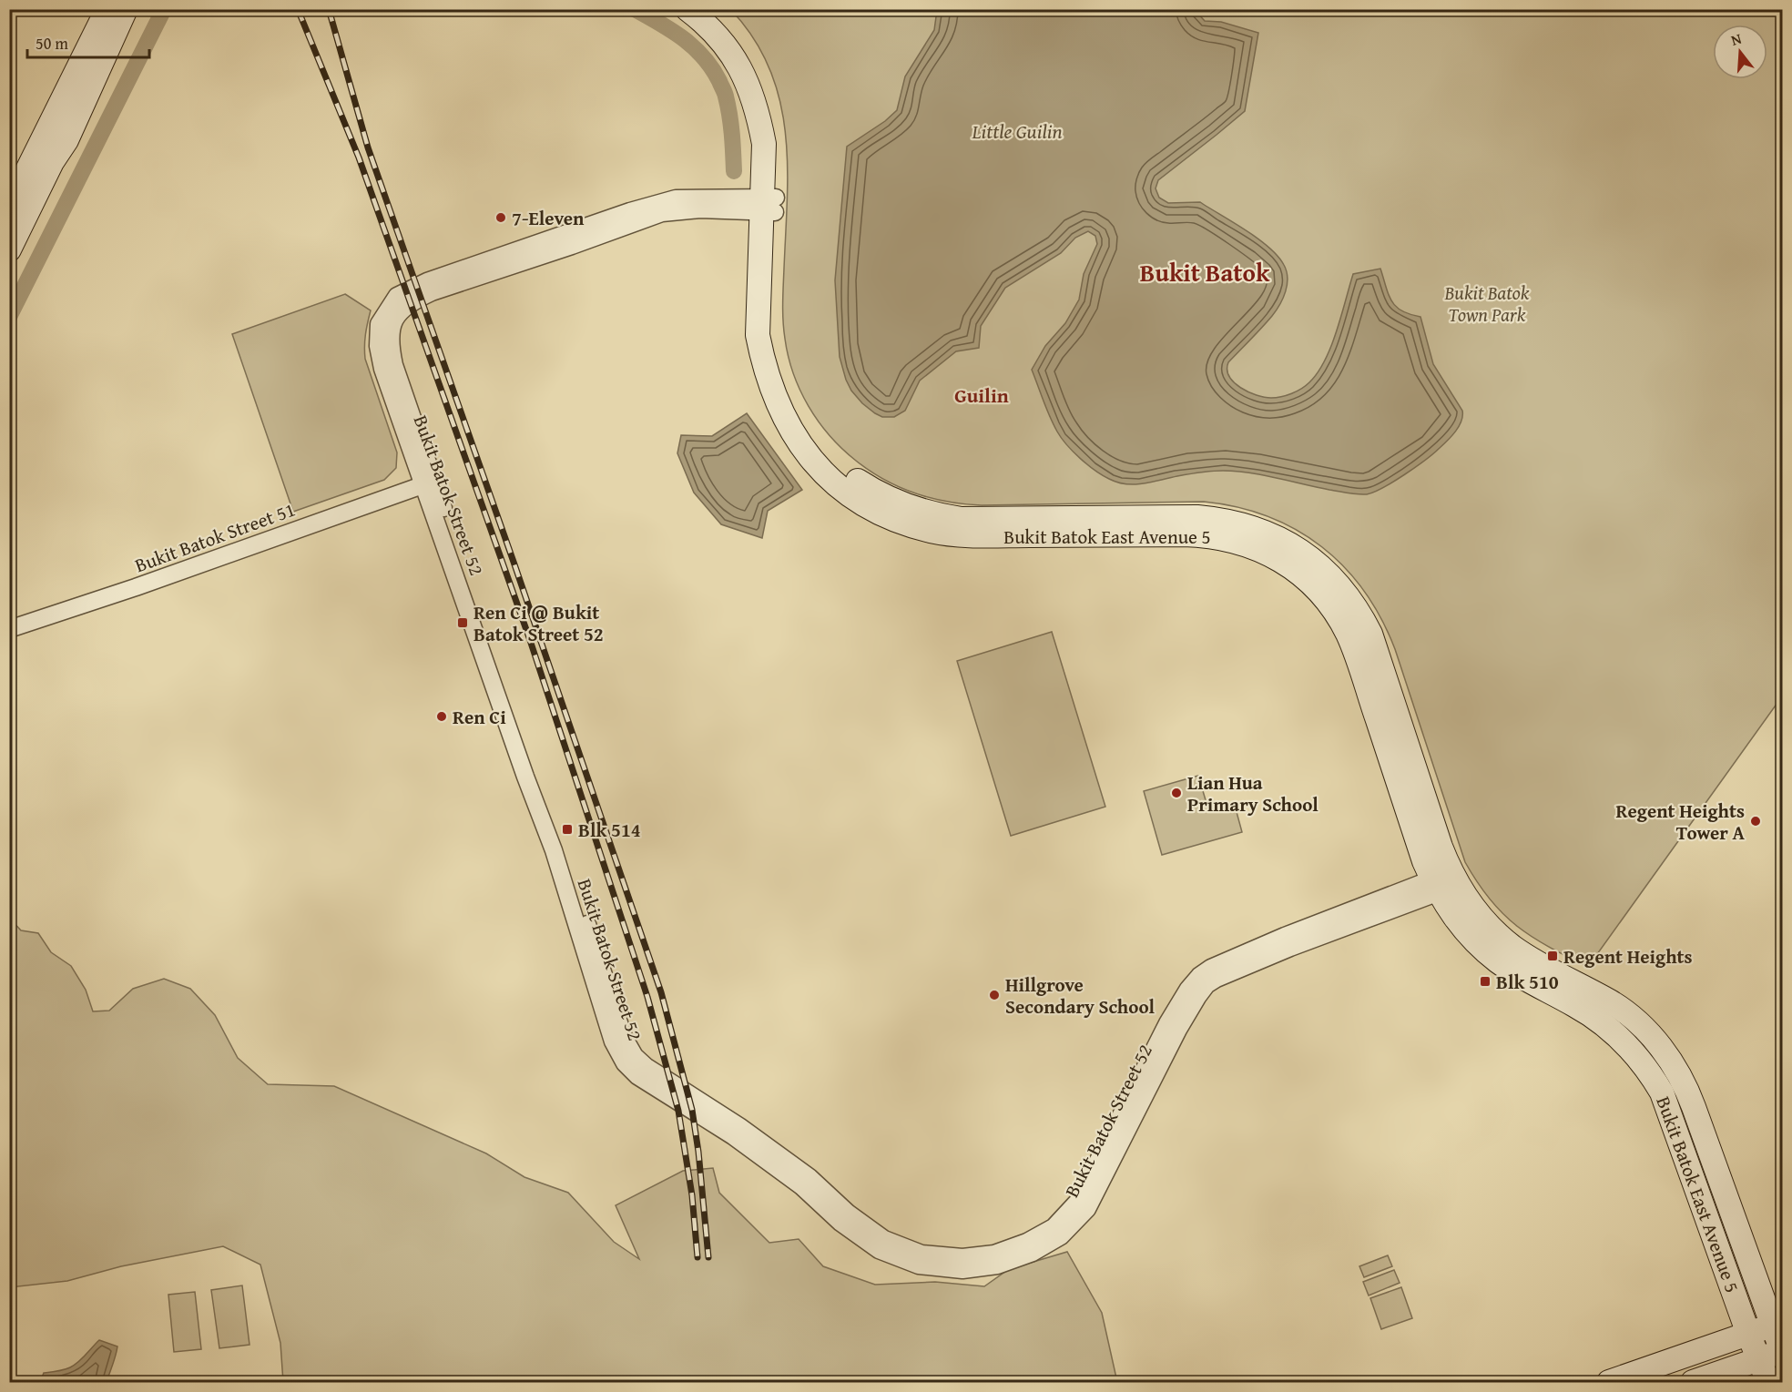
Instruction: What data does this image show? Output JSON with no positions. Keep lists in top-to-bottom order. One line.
{"streets":{"street":["Bukit Batok Street 52","Bukit Batok East Avenue 5","Bukit Batok Street 51"]},"crossings":[["Bukit Batok Street 52","Bukit Batok East Avenue 5"],["Bukit Batok Street 52","Bukit Batok Street 51"]],"districts":["Bukit Batok","Guilin"],"water":["Little Guilin"],"parks":["Bukit Batok Town Park"],"places":{"other":["7-Eleven","Ren Ci","Lian Hua Primary School","Regent Heights Tower A","Hillgrove Secondary School"],"transit":["Ren Ci @ Bukit Batok Street 52","Blk 514","Regent Heights","Blk 510"]},"scale_bar":"50 m","north":"top"}
